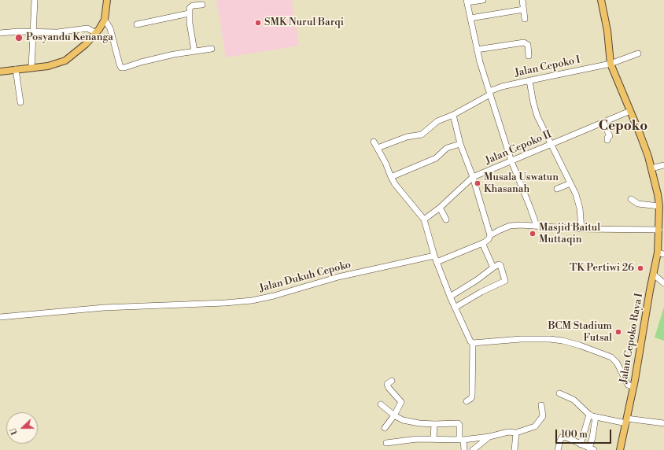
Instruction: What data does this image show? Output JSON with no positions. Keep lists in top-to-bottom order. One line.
{"streets":{"main road":["Jalan Cepoko Raya I"],"street":["Jalan Cepoko I","Jalan Cepoko II","Jalan Dukuh Cepoko"]},"crossings":[["Jalan Cepoko I","Jalan Cepoko Raya I"],["Jalan Cepoko II","Jalan Cepoko Raya I"]],"districts":["Cepoko"],"places":["SMK Nurul Barqi","Posyandu Kenanga","Musala Uswatun Khasanah","Masjid Baitul Muttaqin","TK Pertiwi 26","BCM Stadium Futsal"],"scale_bar":"100 m","north":"left"}
